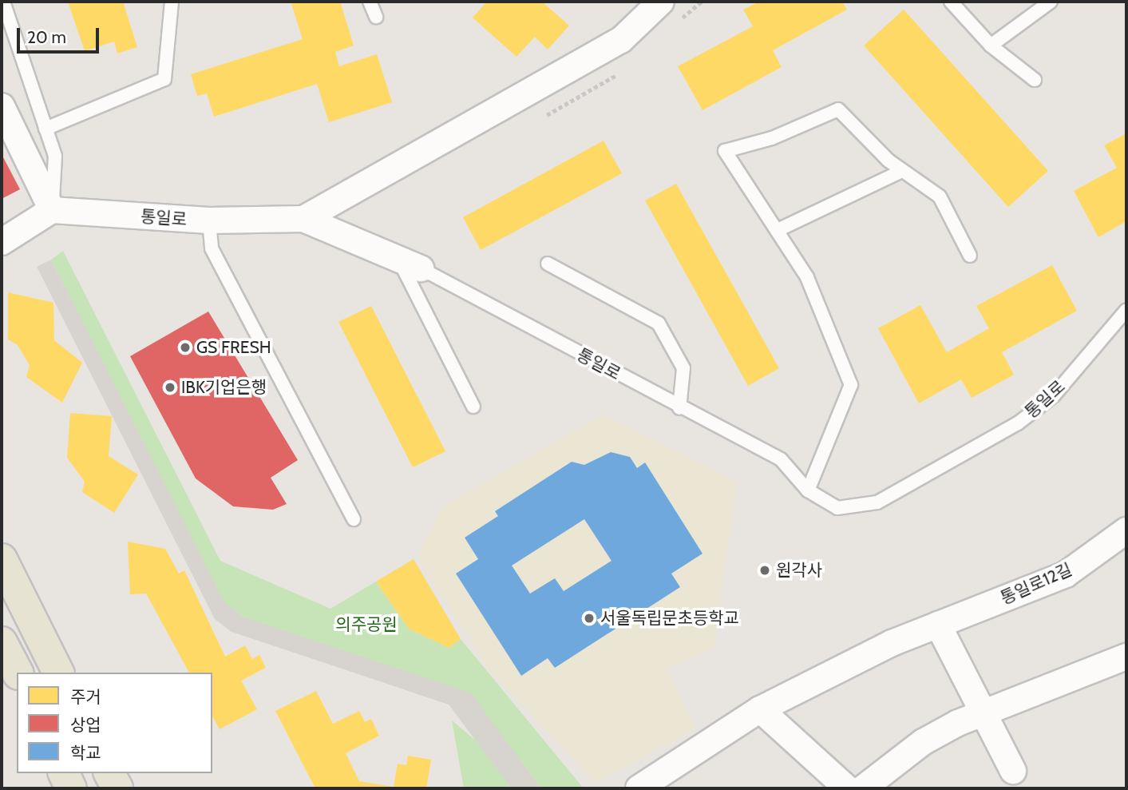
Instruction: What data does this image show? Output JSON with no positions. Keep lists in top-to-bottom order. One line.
{"streets":{"street":["통일로","통일로12길"]},"parks":["의주공원"],"places":["GS FRESH","IBK기업은행","원각사","서울독립문초등학교"],"legend":["주거","상업","학교"],"scale_bar":"20 m"}
